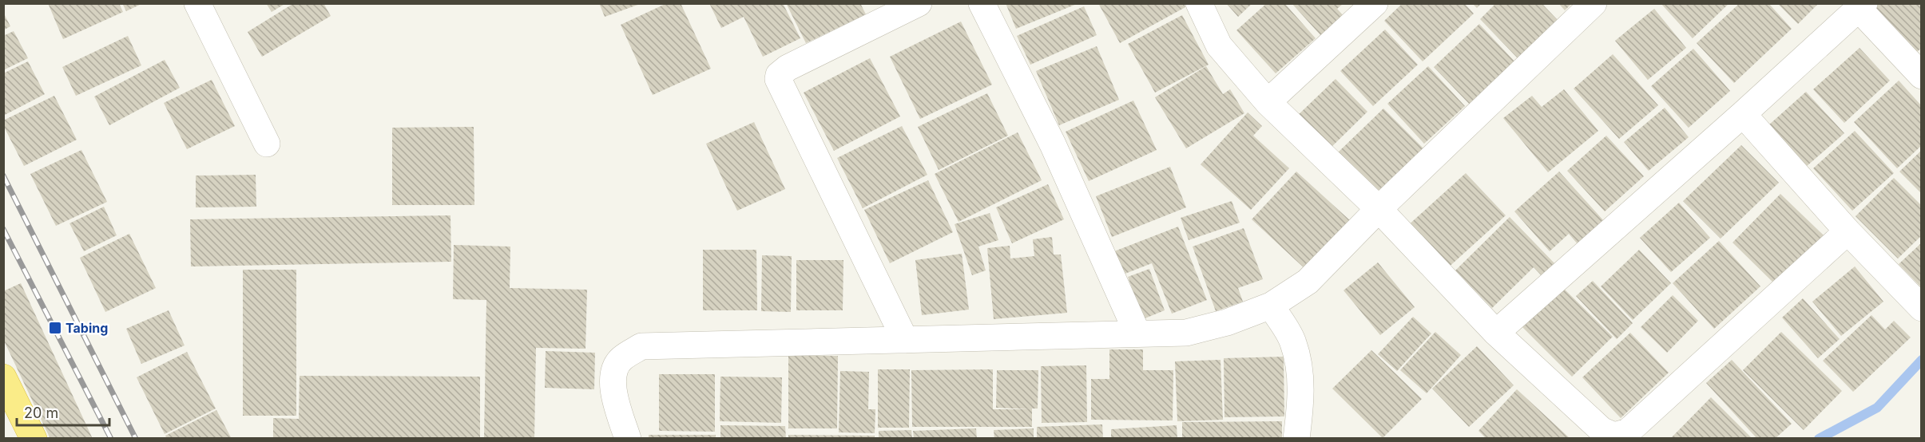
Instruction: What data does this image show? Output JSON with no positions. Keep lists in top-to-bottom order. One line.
{"places":{"transit":["Tabing"]},"scale_bar":"20 m"}
